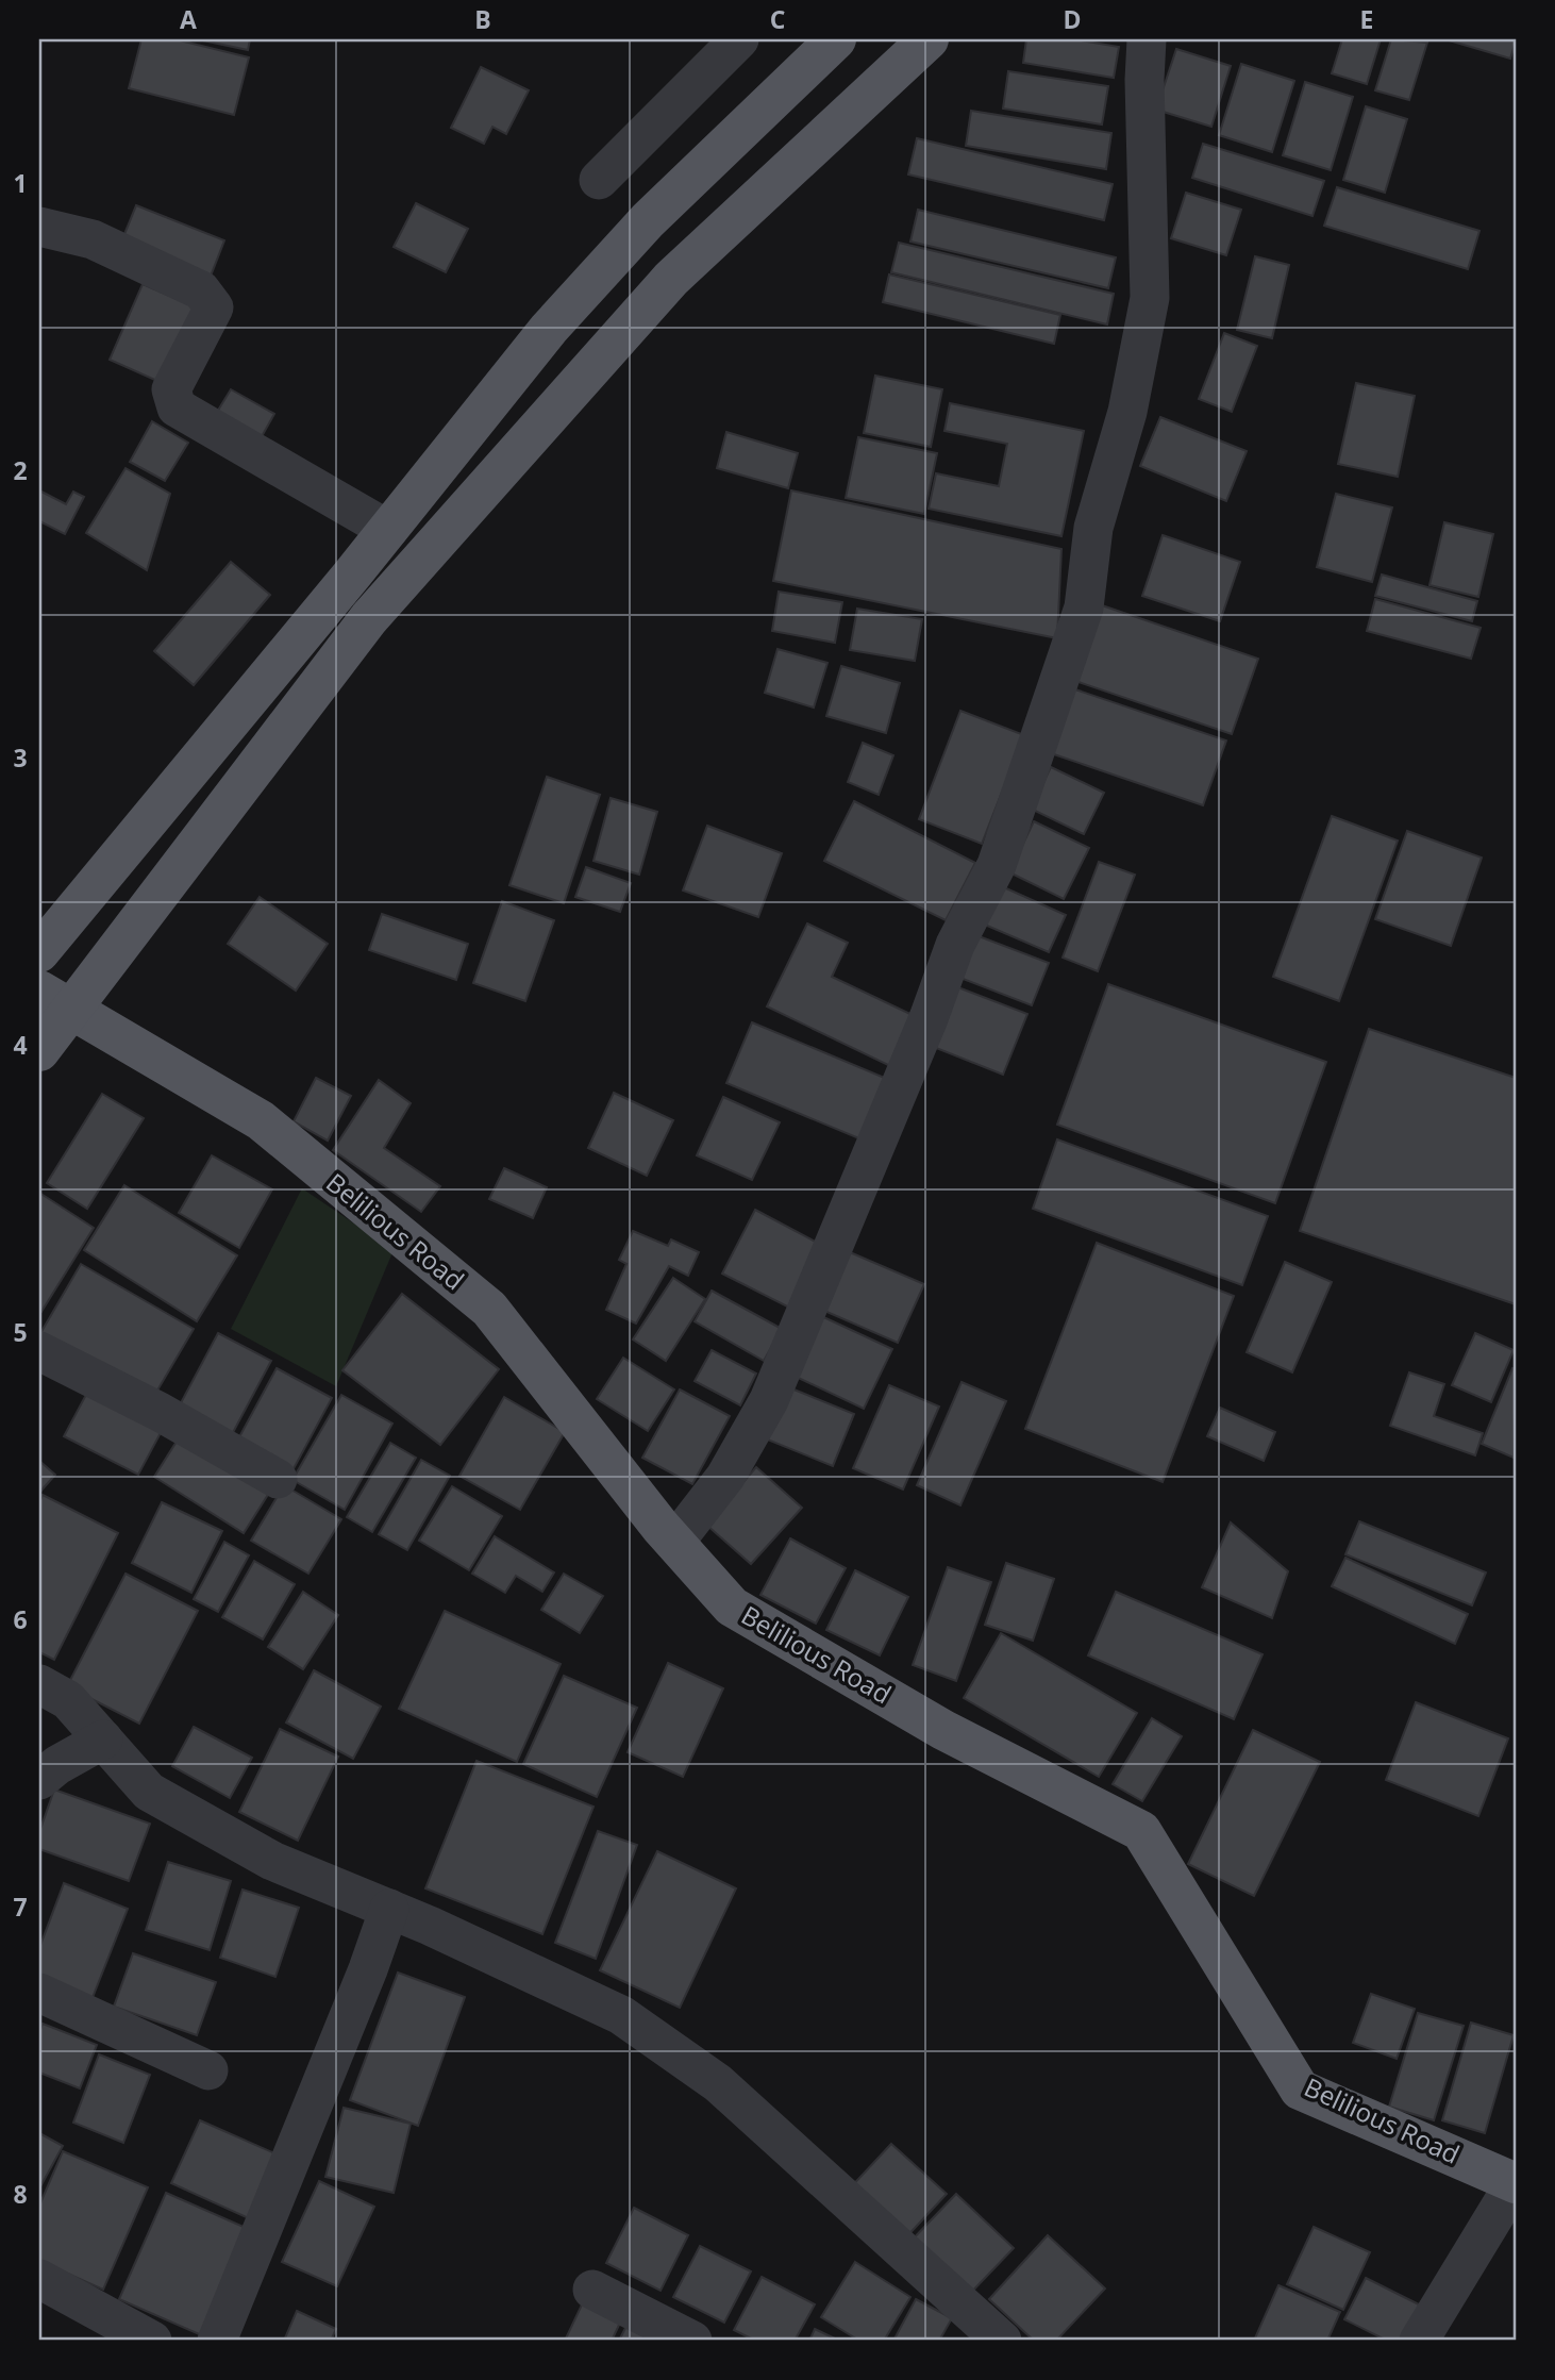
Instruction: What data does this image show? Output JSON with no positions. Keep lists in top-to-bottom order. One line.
{"streets":{"main road":["Belilious Road"]},"grid":{"columns":["A","B","C","D","E"],"rows":["1","2","3","4","5","6","7","8"]}}
